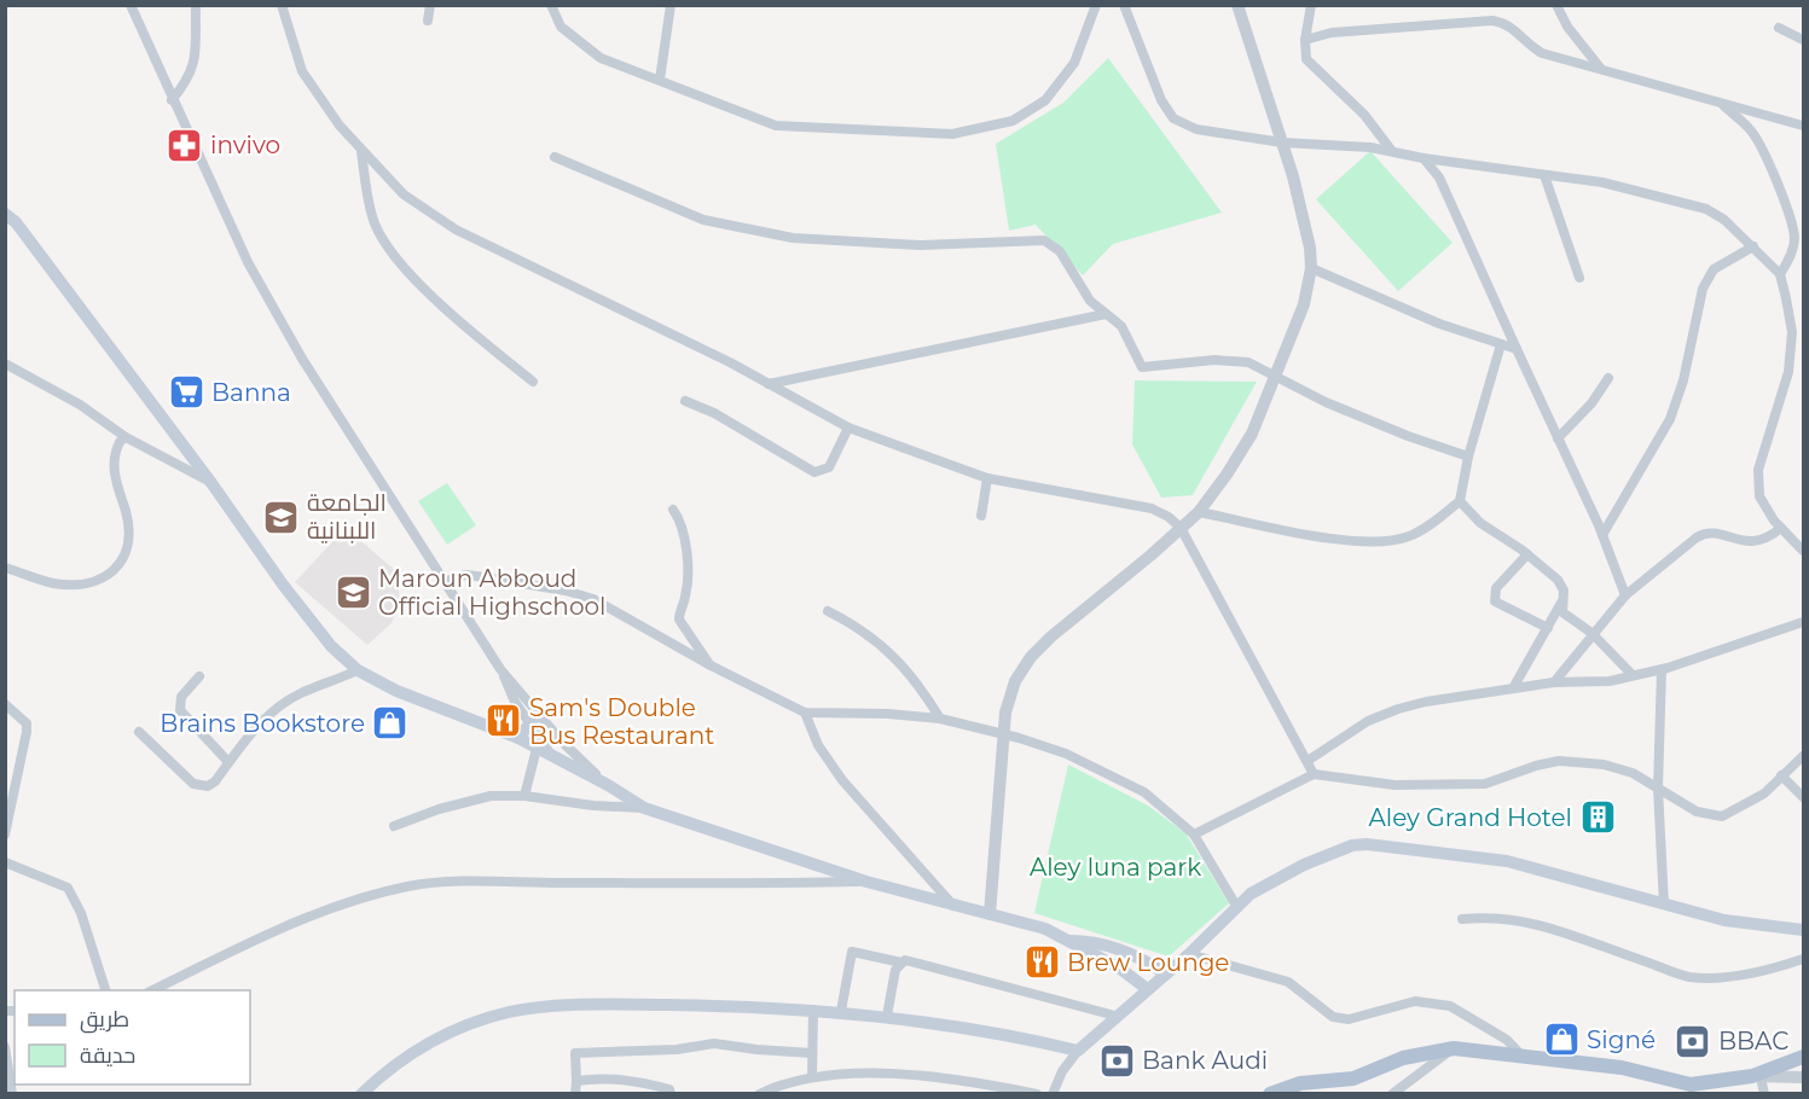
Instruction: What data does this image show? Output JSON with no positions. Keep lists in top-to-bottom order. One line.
{"parks":["Aley luna park"],"places":{"pharmacy":["invivo"],"supermarket":["Banna"],"school or university":["الجامعة اللبنانية","Maroun Abboud Official Highschool"],"restaurant":["Sam's Double Bus Restaurant","Brew Lounge"],"shop":["Brains Bookstore","Signé"],"building":["Aley Grand Hotel"],"bank":["BBAC","Bank Audi"]},"legend":["طريق","حديقة"]}
